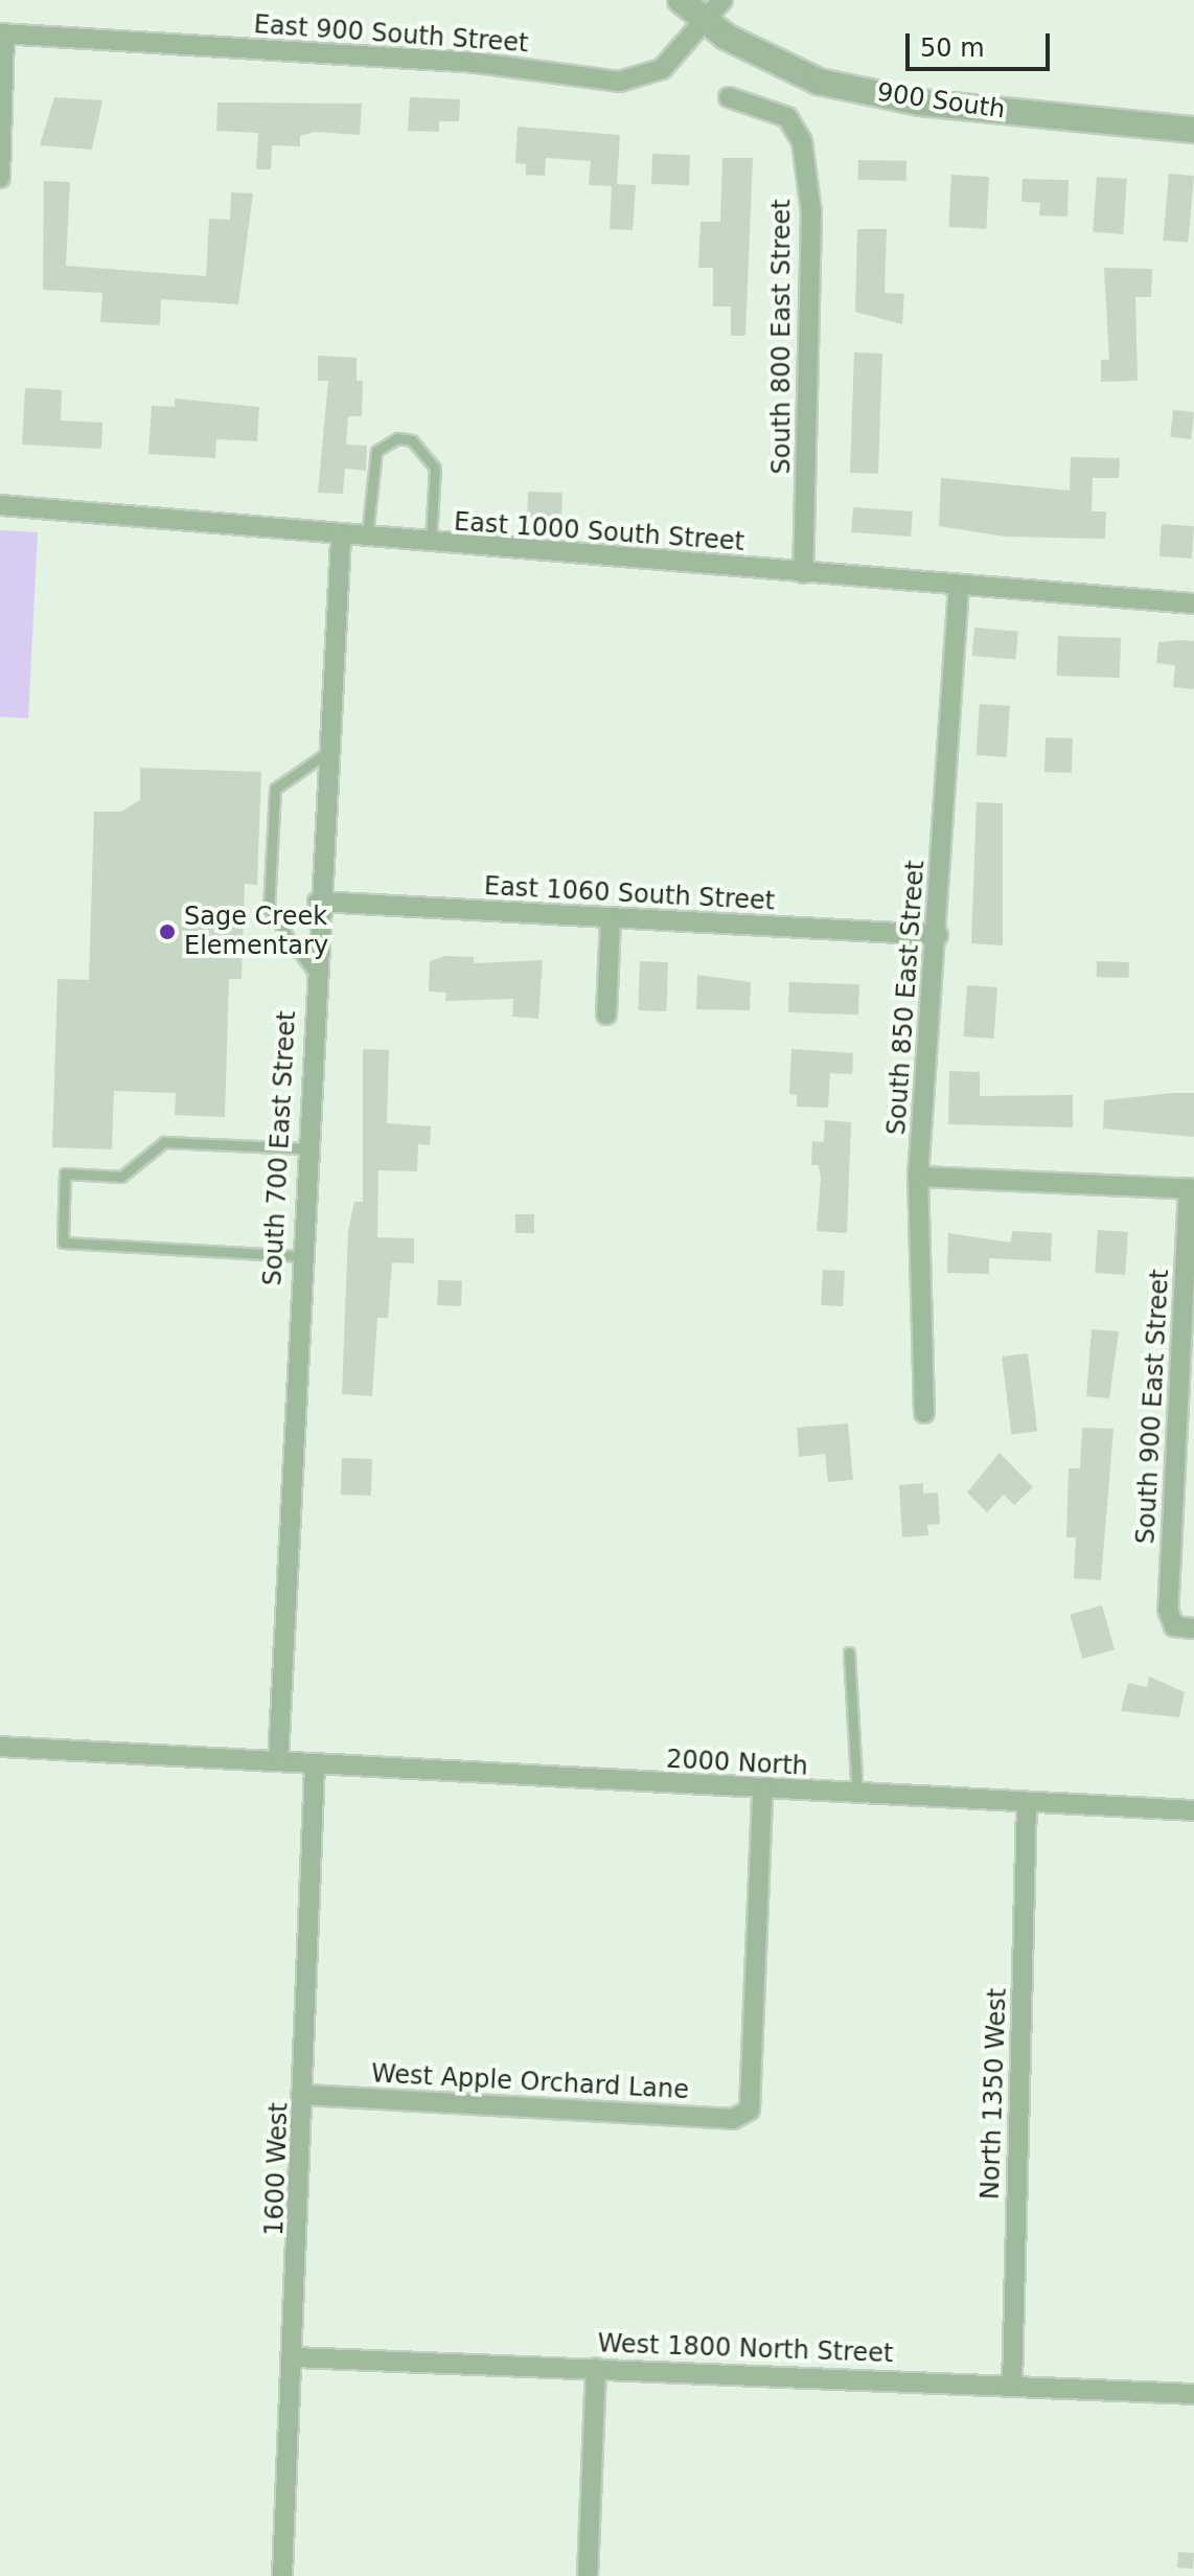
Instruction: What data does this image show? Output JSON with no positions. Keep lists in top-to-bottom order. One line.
{"streets":{"street":["East 900 South Street","900 South","South 800 East Street","East 1000 South Street","East 1060 South Street","South 850 East Street","South 700 East Street","South 900 East Street","2000 North","West Apple Orchard Lane","North 1350 West","1600 West","West 1800 North Street"]},"crossings":[["East 900 South Street","900 South"],["South 800 East Street","East 1000 South Street"],["East 1000 South Street","South 850 East Street"],["East 1000 South Street","South 700 East Street"],["East 1060 South Street","South 850 East Street"],["East 1060 South Street","South 700 East Street"],["South 700 East Street","2000 North"],["2000 North","West Apple Orchard Lane"],["2000 North","North 1350 West"],["2000 North","1600 West"],["West Apple Orchard Lane","1600 West"],["North 1350 West","West 1800 North Street"],["1600 West","West 1800 North Street"]],"places":["Sage Creek Elementary"],"scale_bar":"50 m"}
